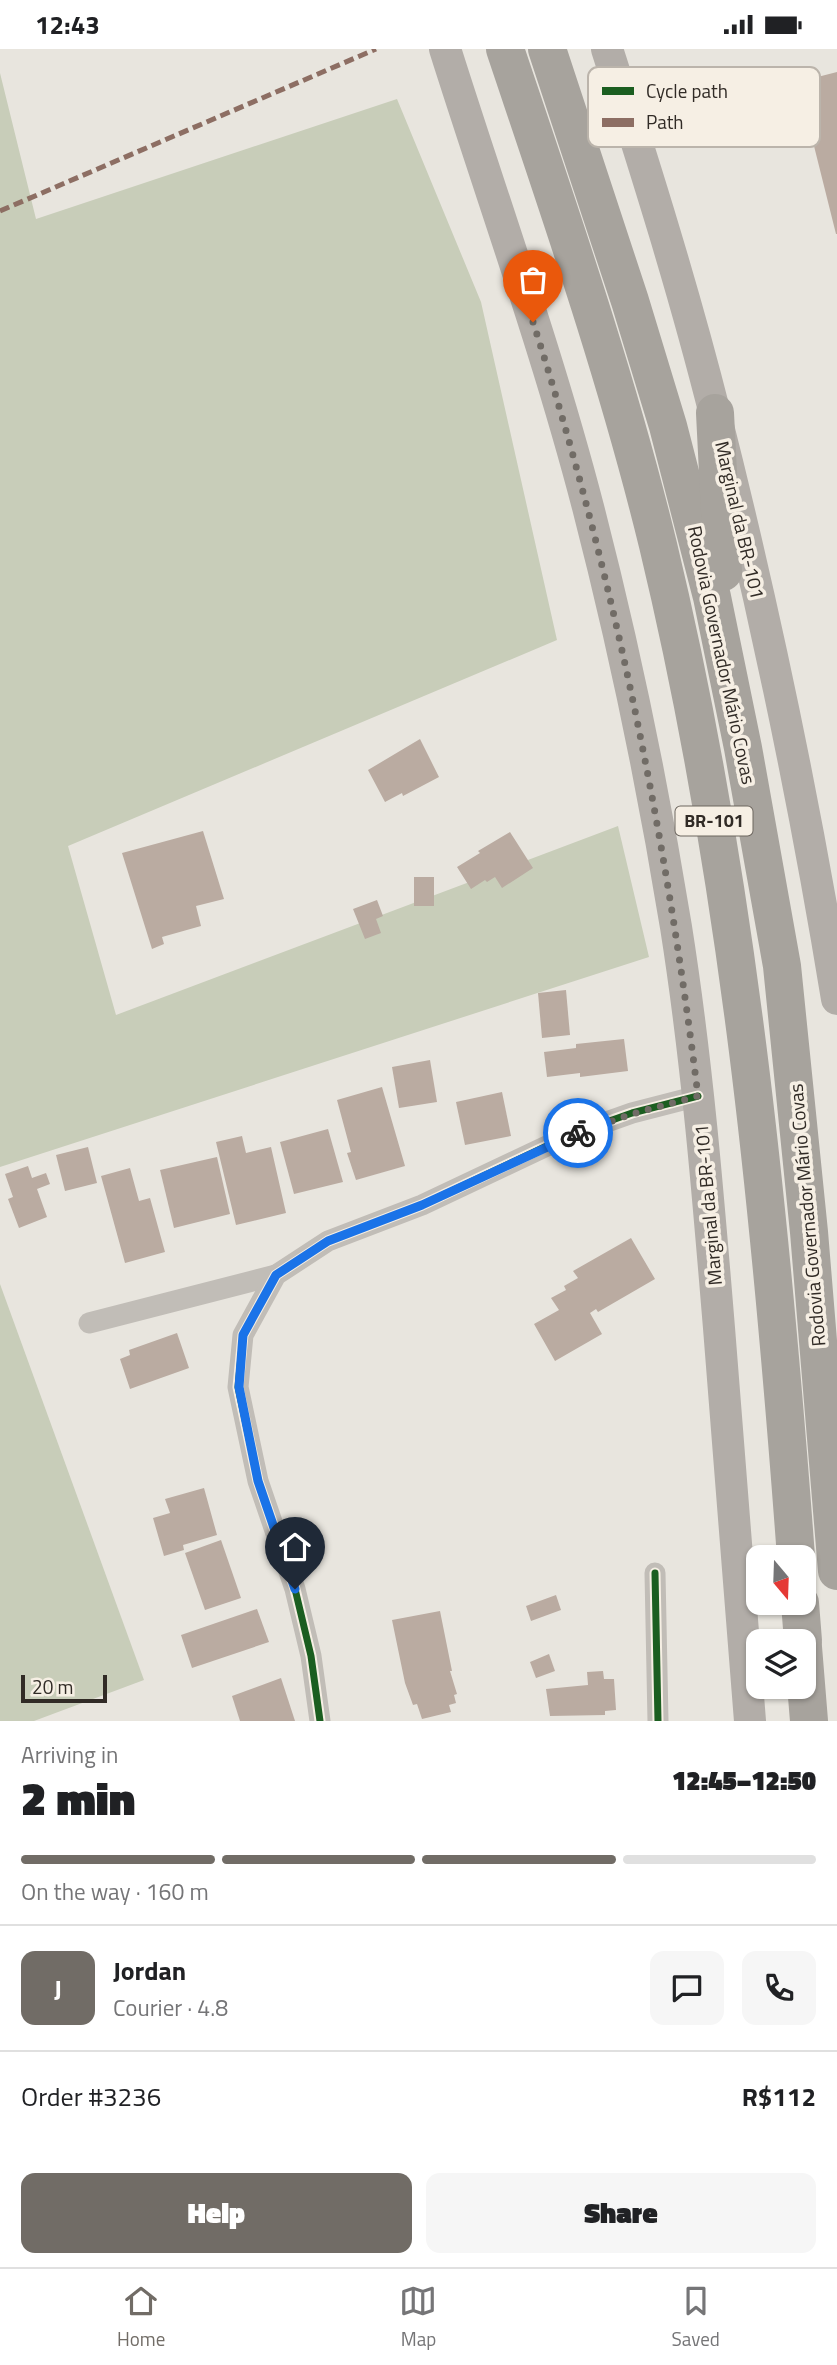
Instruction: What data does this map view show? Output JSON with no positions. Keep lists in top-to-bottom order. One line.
{"streets":{"highway":["Rodovia Governador Mário Covas","BR-101"],"main road":["Marginal da BR-101"]},"legend":["Cycle path","Path"],"scale_bar":"20 m","north":"bottom","page":{"status":"12:43","scale":"20 m","heading":["2 min","Arriving in","12:45–12:50"],"panel":["Jordan","Courier · 4.8","Order #3236","R$112"],"bar":"On the way · 160 m","round":"J","buttons":["Help","Share"],"tabs":["Home","Map","Saved"]}}
